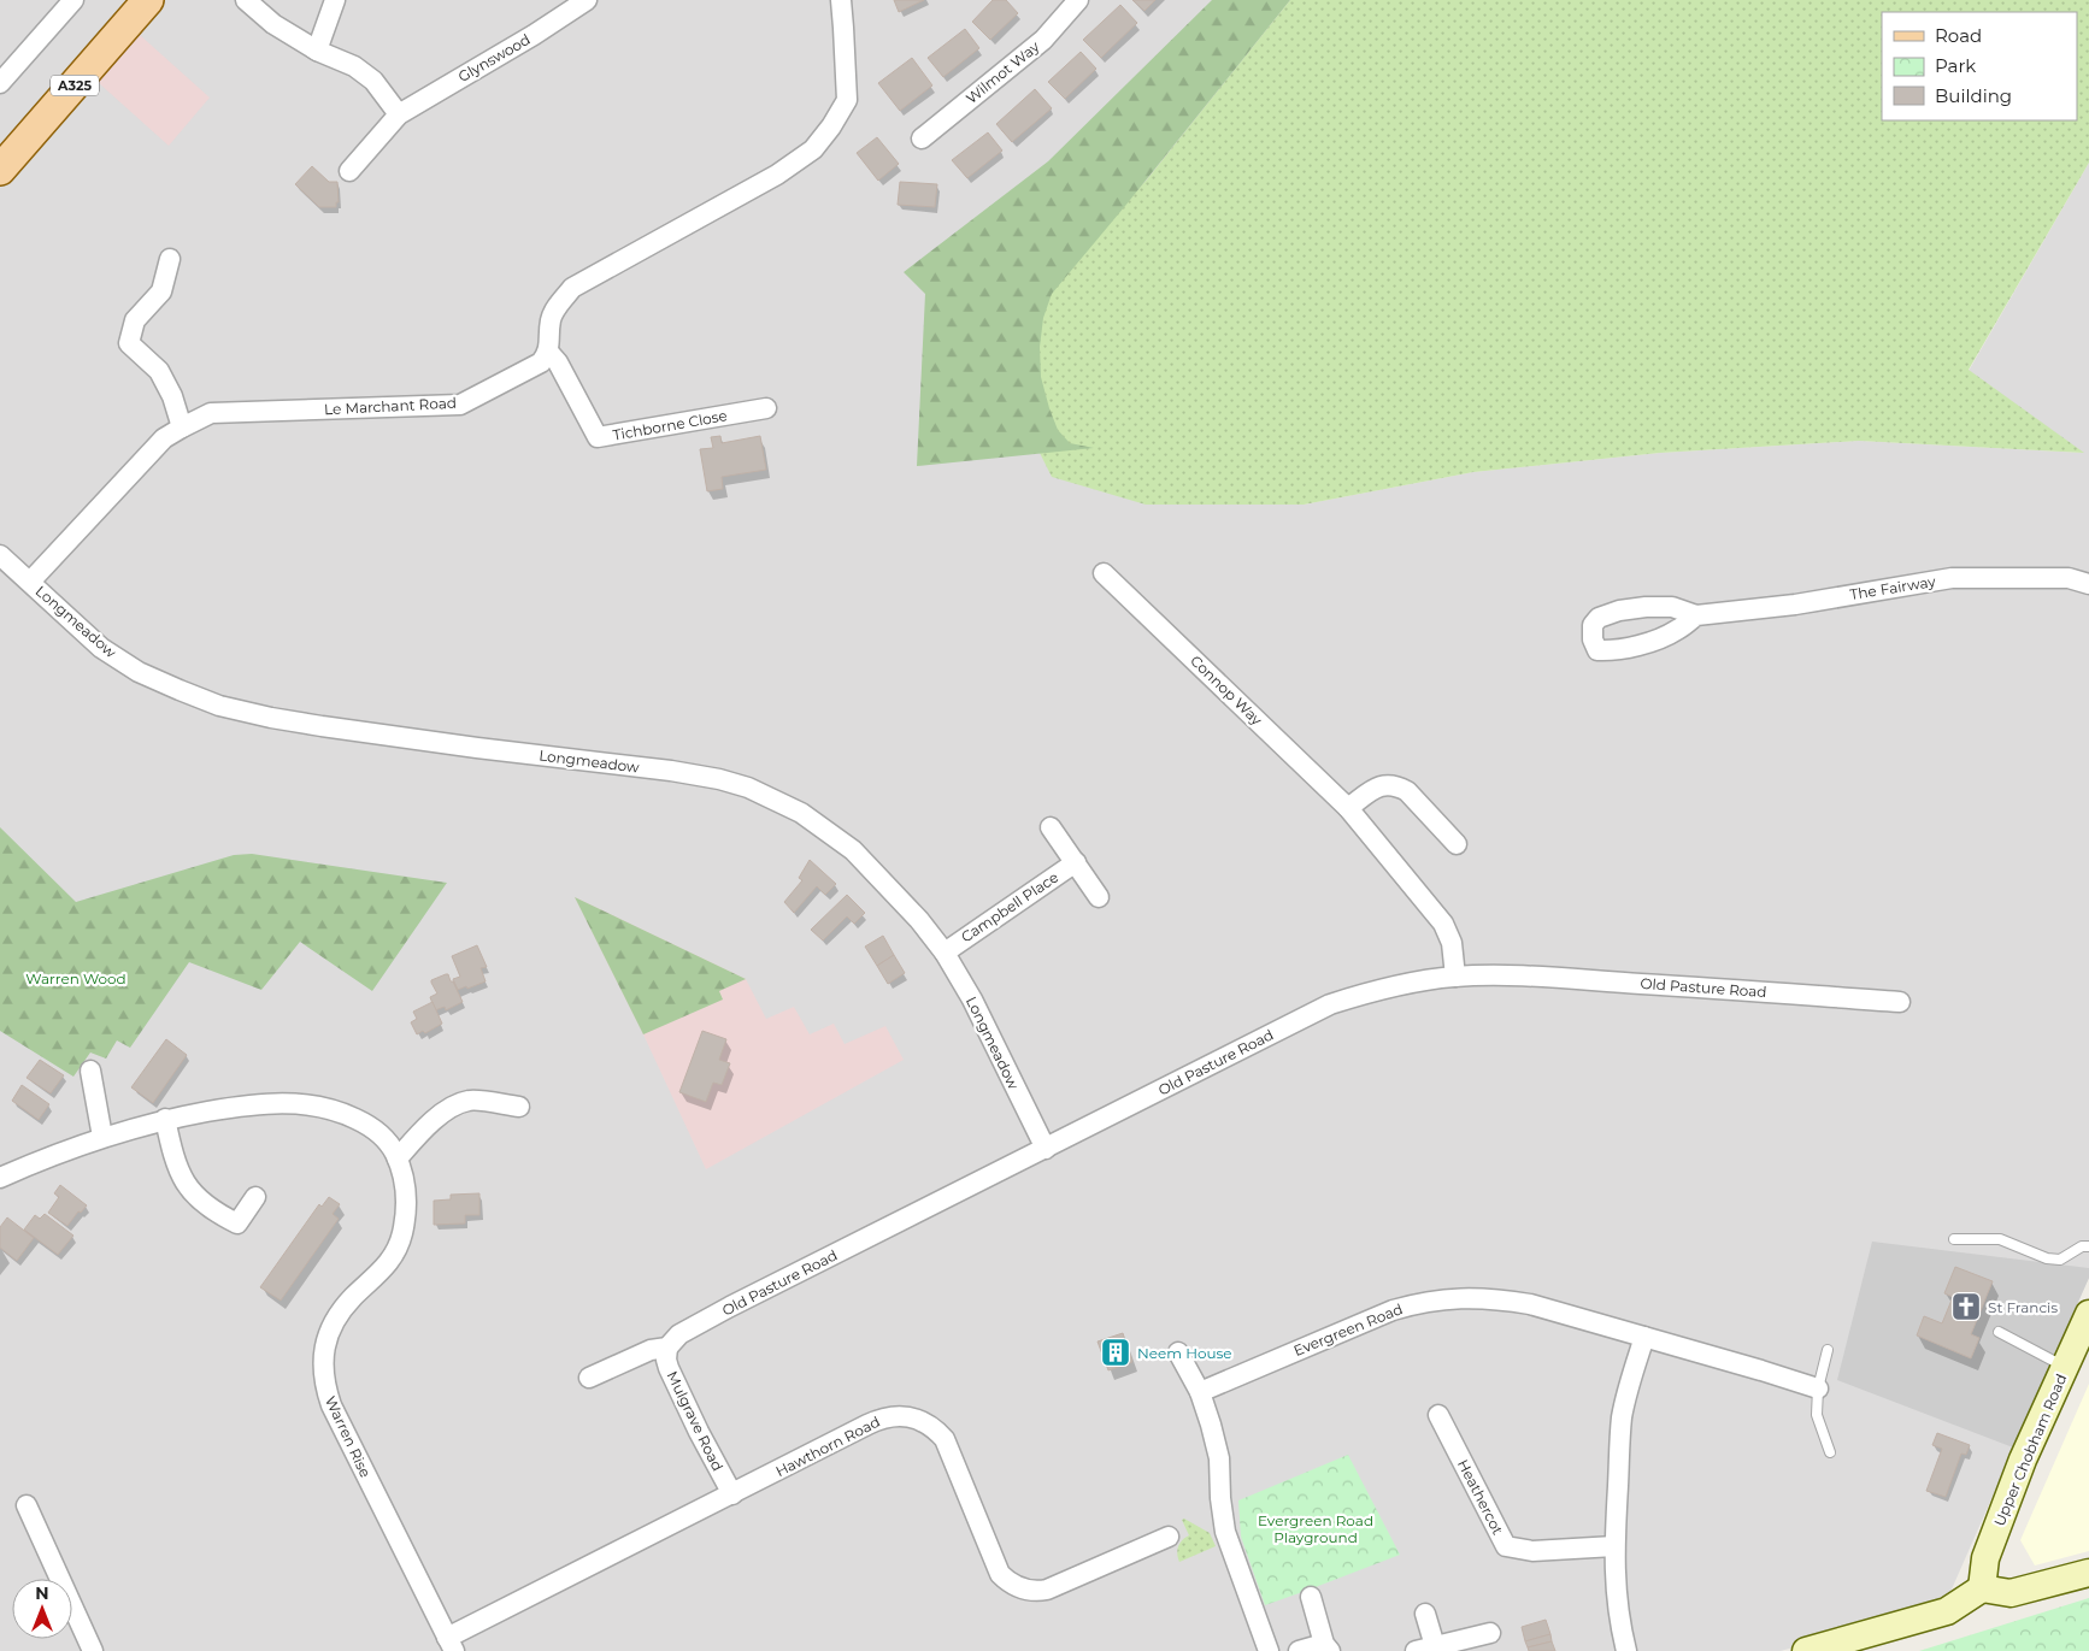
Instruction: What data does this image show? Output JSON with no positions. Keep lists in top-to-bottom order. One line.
{"streets":{"main road":["A325","Upper Chobham Road"],"street":["Glynswood","Wilmot Way","Le Marchant Road","Tichborne Close","The Fairway","Longmeadow","Connop Way","Campbell Place","Old Pasture Road","Evergreen Road","Mulgrave Road","Warren Rise","Hawthorn Road","Heathercot"]},"crossings":[["Le Marchant Road","Tichborne Close"],["Le Marchant Road","Longmeadow"],["Longmeadow","Campbell Place"],["Longmeadow","Old Pasture Road"],["Connop Way","Old Pasture Road"],["Old Pasture Road","Mulgrave Road"],["Mulgrave Road","Hawthorn Road"],["Warren Rise","Hawthorn Road"]],"parks":["Warren Wood","Evergreen Road Playground"],"places":{"church":["St Francis"],"building":["Neem House"]},"legend":["Road","Park","Building"],"north":"top"}
